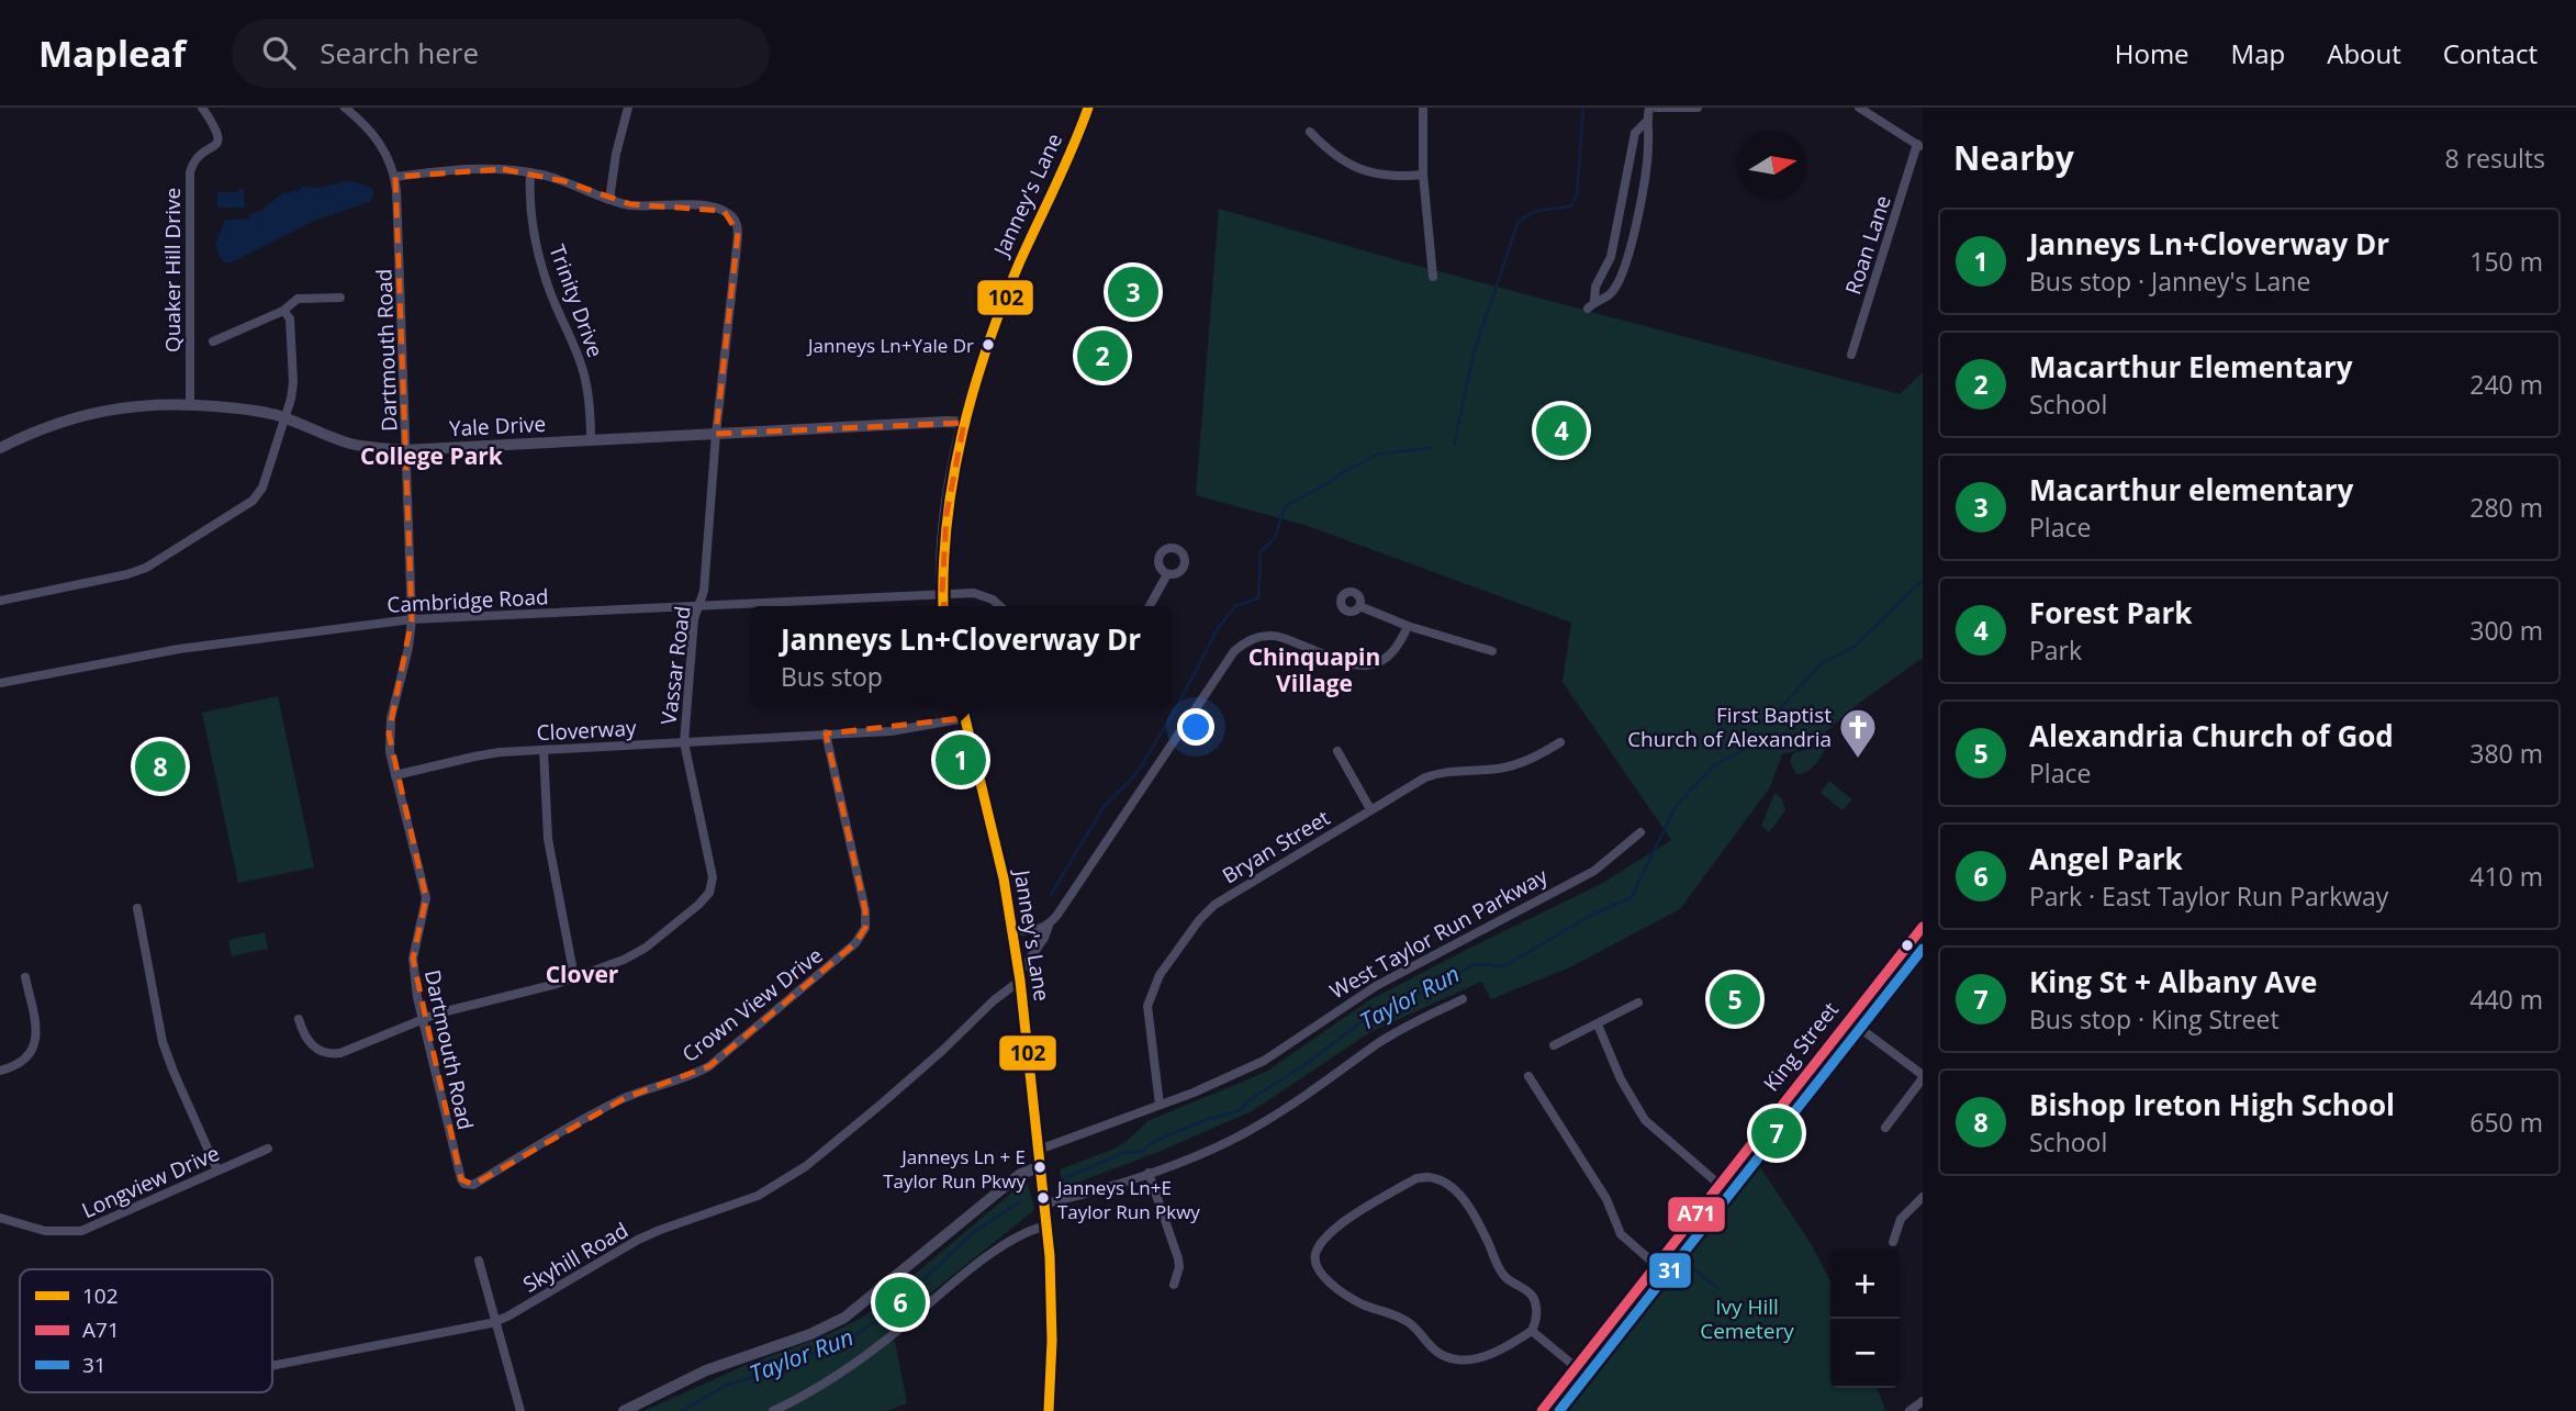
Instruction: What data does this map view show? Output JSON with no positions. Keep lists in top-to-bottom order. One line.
{"streets":{"main road":["Janney's Lane","King Street"],"street":["Roan Lane","Quaker Hill Drive","Trinity Drive","Dartmouth Road","Yale Drive","Cambridge Road","Vassar Road","Cloverway","Bryan Street","West Taylor Run Parkway","Crown View Drive","Longview Drive","Skyhill Road"]},"crossings":[["Janney's Lane","Yale Drive"],["Janney's Lane","Cambridge Road"],["Janney's Lane","Cloverway"],["Janney's Lane","West Taylor Run Parkway"],["Janney's Lane","Skyhill Road"],["Quaker Hill Drive","Yale Drive"],["Trinity Drive","Yale Drive"],["Dartmouth Road","Yale Drive"],["Dartmouth Road","Cambridge Road"],["Dartmouth Road","Vassar Road"],["Dartmouth Road","Cloverway"],["Dartmouth Road","Crown View Drive"],["Yale Drive","Vassar Road"],["Cambridge Road","Vassar Road"],["Vassar Road","Cloverway"],["Cloverway","Crown View Drive"],["Bryan Street","West Taylor Run Parkway"]],"districts":["College Park","Chinquapin Village","Clover"],"water":["Taylor Run"],"parks":["Ivy Hill Cemetery"],"places":{"other":["Janneys Ln+Yale Dr","Janneys Ln + E Taylor Run Pkwy","Janneys Ln+E Taylor Run Pkwy"],"church":["First Baptist Church of Alexandria"]},"lines":["transit line 102","transit line A71","transit line 31"],"legend":["102","A71","31"],"north":"right","page":{"header":"Mapleaf","search":"Search here","nav":["Home","Map","About","Contact"],"heading":["Nearby","8 results"],"list":[{"mark":"1","name":"Janneys Ln+Cloverway Dr","note":"Bus stop · Janney's Lane","value":"150 m"},{"mark":"2","name":"Macarthur Elementary","note":"School","value":"240 m"},{"mark":"3","name":"Macarthur elementary","note":"Place","value":"280 m"},{"mark":"4","name":"Forest Park","note":"Park","value":"300 m"},{"mark":"5","name":"Alexandria Church of God","note":"Place","value":"380 m"},{"mark":"6","name":"Angel Park","note":"Park · East Taylor Run Parkway","value":"410 m"},{"mark":"7","name":"King St + Albany Ave","note":"Bus stop · King Street","value":"440 m"},{"mark":"8","name":"Bishop Ireton High School","note":"School","value":"650 m"}],"pins":["3","2","4","1","8","5","7","6"],"popup":["Janneys Ln+Cloverway Dr","Bus stop"],"map_buttons":["+","−"]}}
